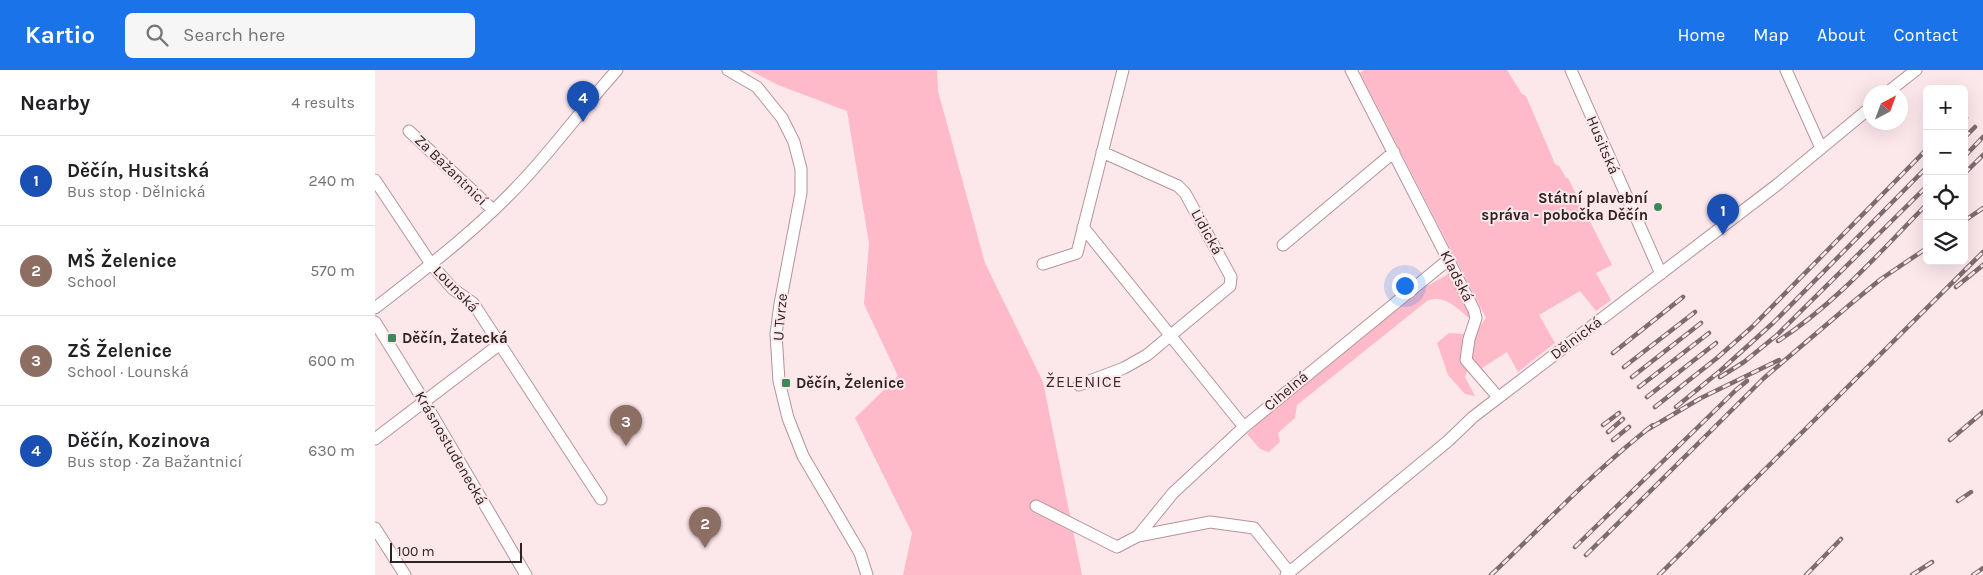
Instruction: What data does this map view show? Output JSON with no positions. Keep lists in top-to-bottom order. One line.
{"streets":{"street":["Husitská","Za Bažantnicí","Lidická","Kladská","Lounská","U Tvrze","Dělnická","Cihelná","Krásnostudenecká"]},"crossings":[["Husitská","Dělnická"],["Za Bažantnicí","Lounská"],["Kladská","Dělnická"],["Kladská","Cihelná"]],"districts":["ŽELENICE"],"places":{"other":["Státní plavební správa - pobočka Děčín"],"transit":["Děčín, Žatecká","Děčín, Želenice"]},"scale_bar":"100 m","north":"top right","page":{"header":"Kartio","search":"Search here","nav":["Home","Map","About","Contact"],"heading":["Nearby","4 results"],"pins":["4","1","3","2"],"map_buttons":["+","−"],"list":[{"mark":"1","name":"Děčín, Husitská","note":"Bus stop · Dělnická","value":"240 m"},{"mark":"2","name":"MŠ Želenice","note":"School","value":"570 m"},{"mark":"3","name":"ZŠ Želenice","note":"School · Lounská","value":"600 m"},{"mark":"4","name":"Děčín, Kozinova","note":"Bus stop · Za Bažantnicí","value":"630 m"}],"scale":"100 m"}}
